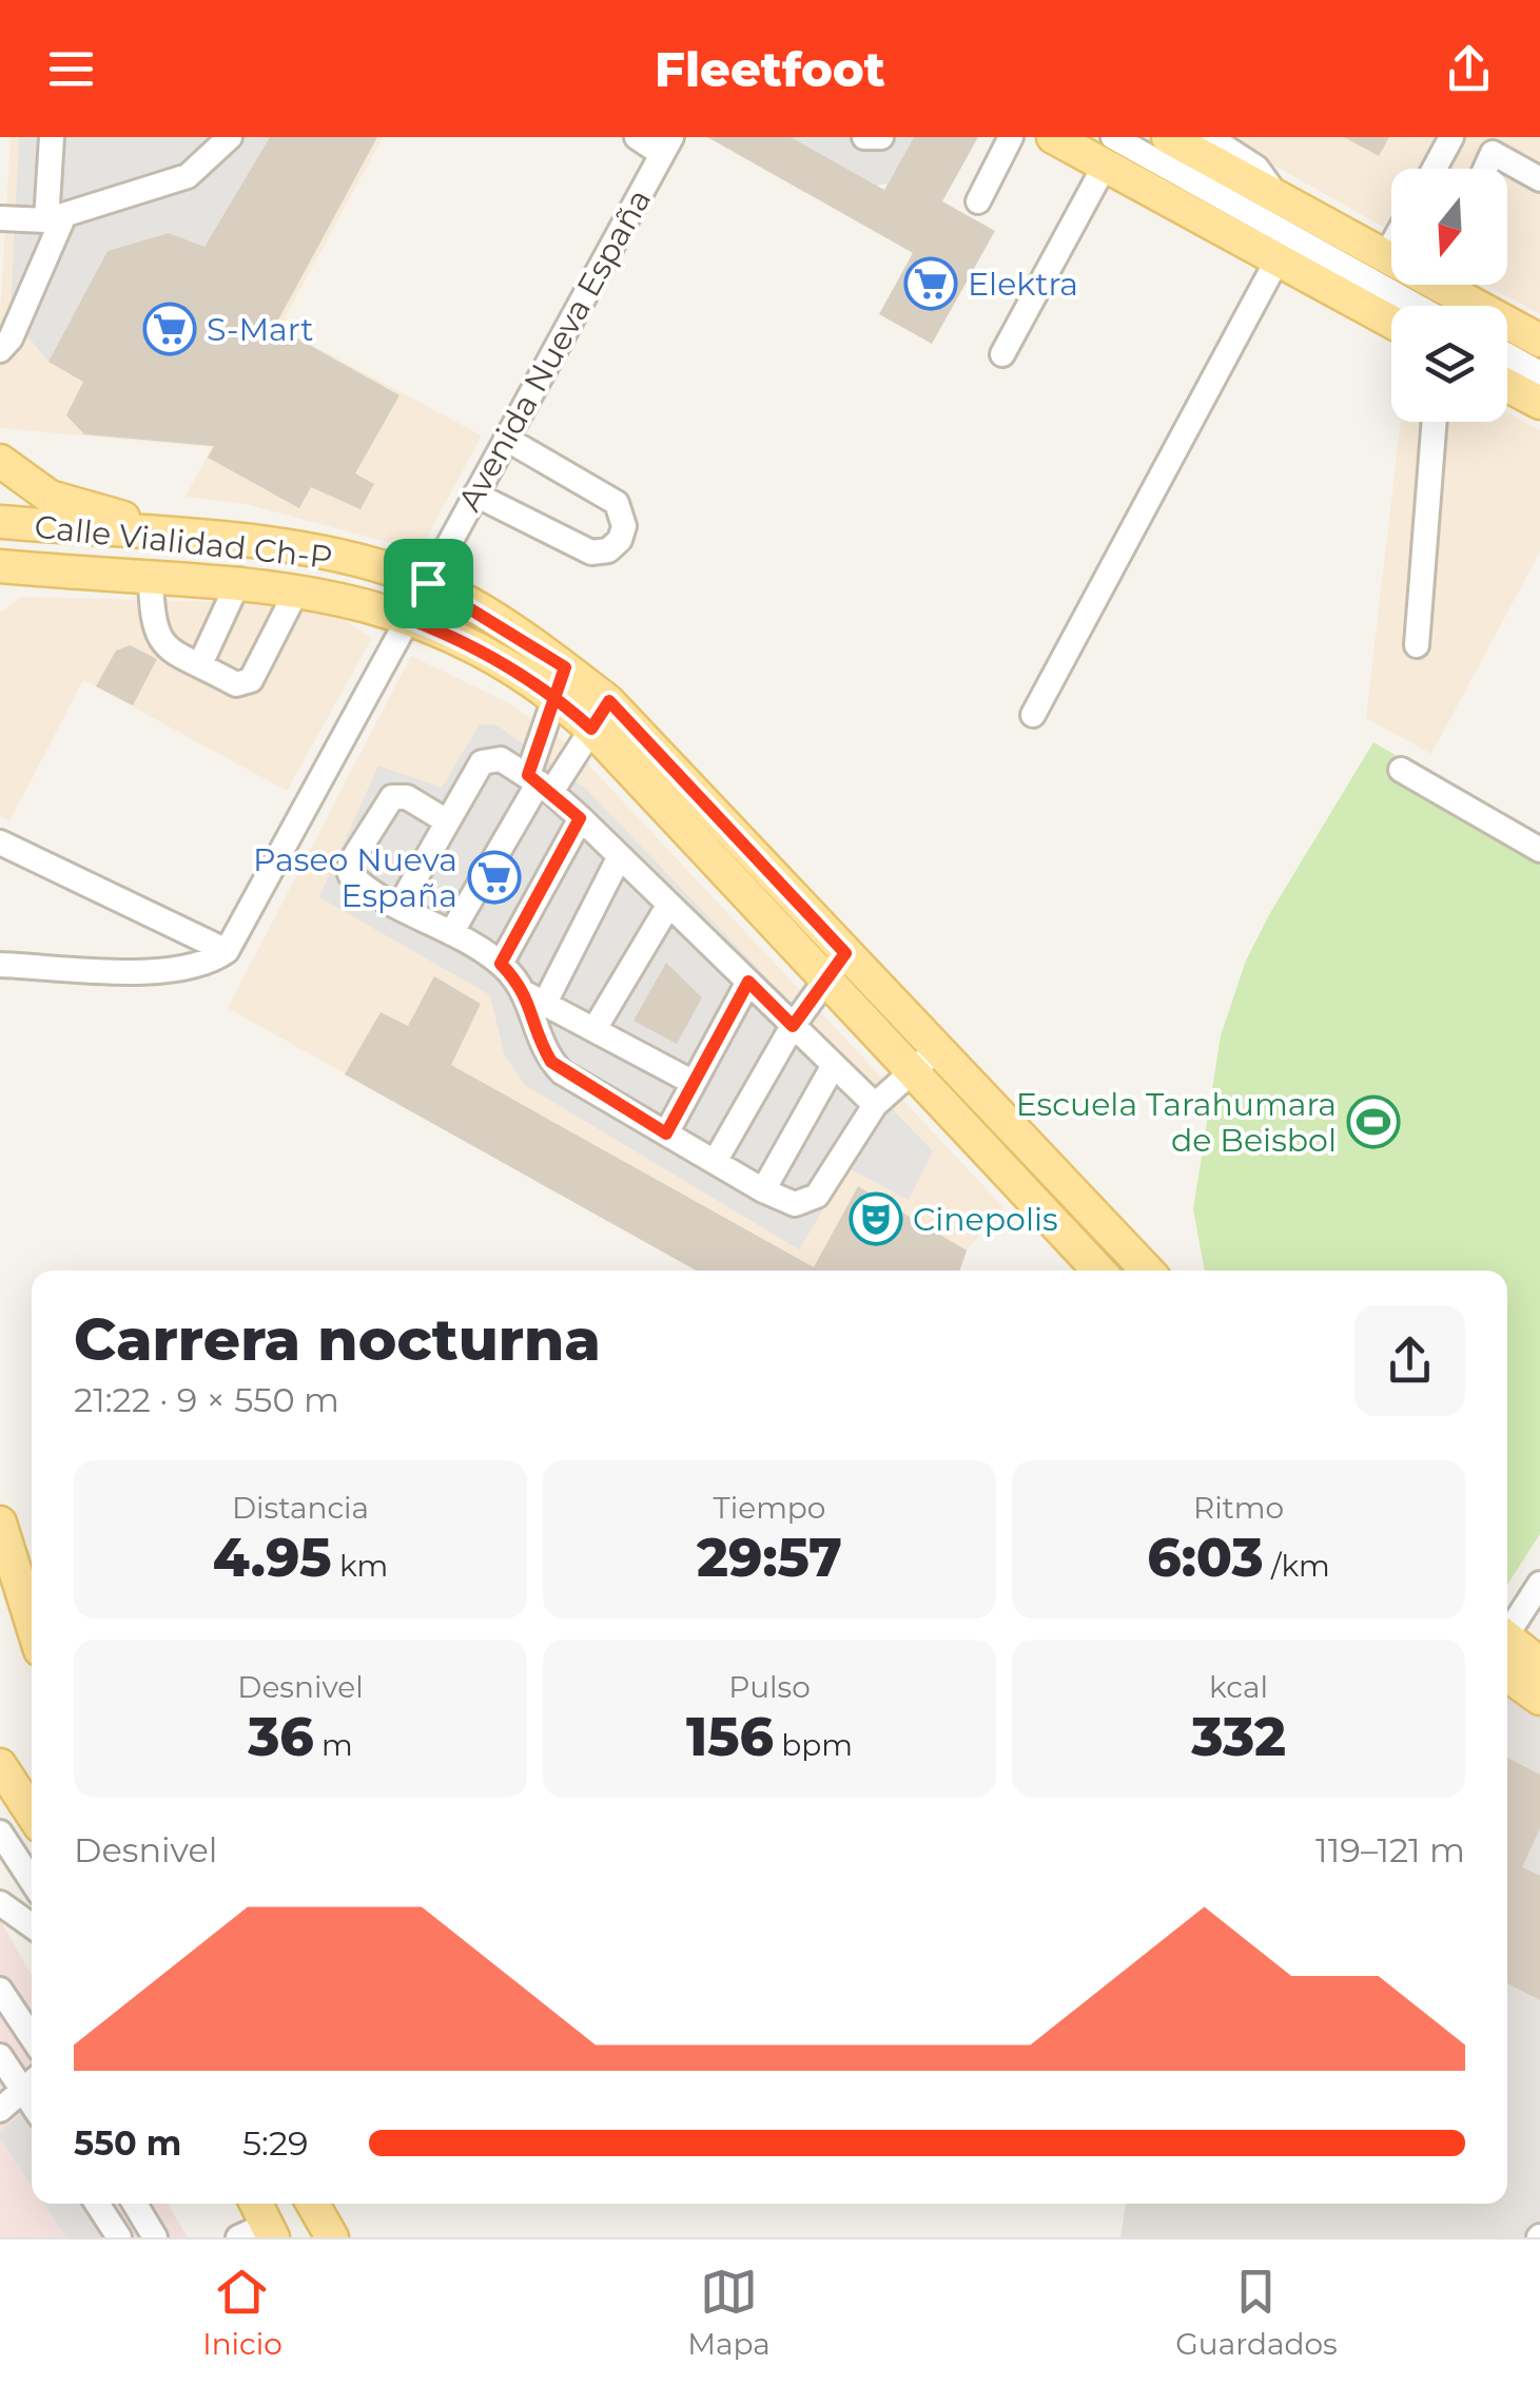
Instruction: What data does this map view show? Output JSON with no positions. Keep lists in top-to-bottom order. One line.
{"streets":{"main road":["Calle Vialidad Ch-P"],"street":["Avenida Nueva España"]},"crossings":[["Avenida Nueva España","Calle Vialidad Ch-P"]],"places":{"supermarket":["Elektra","S-Mart","Paseo Nueva España"],"sports":["Escuela Tarahumara de Beisbol"],"theatre":["Cinepolis"]},"north":"bottom","page":{"header":"Fleetfoot","heading":["Carrera nocturna","21:22 · 9 × 550 m"],"stats":[["Distancia","4.95 km"],["Tiempo","29:57"],["Ritmo","6:03 /km"],["Desnivel","36 m"],["Pulso","156 bpm"],["kcal","332"]],"chart":["Desnivel","119–121 m"],"list":[{"name":"550 m","note":"5:29"}],"tabs":["Inicio","Mapa","Guardados"]}}
